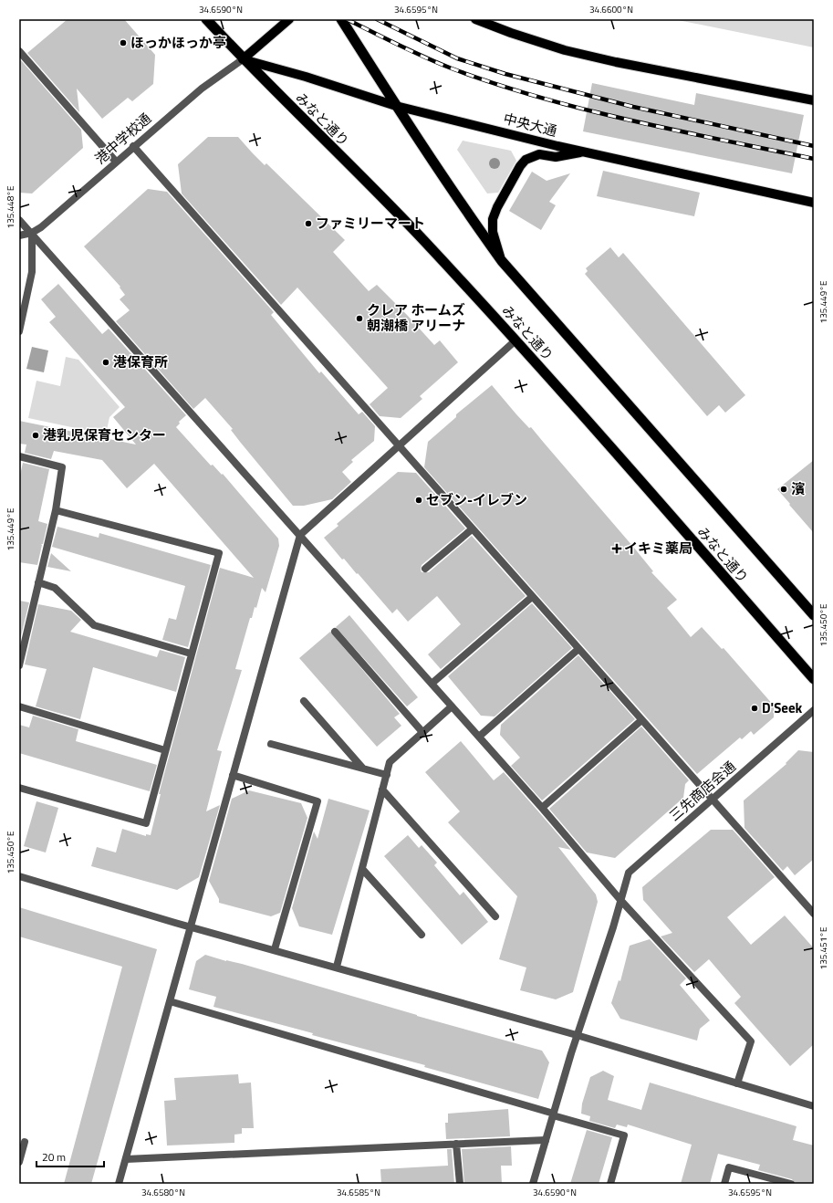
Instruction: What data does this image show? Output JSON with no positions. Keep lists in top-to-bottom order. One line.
{"streets":{"highway":["みなと通り"],"main road":["中央大通"],"street":["港中学校通","三先商店会通"]},"crossings":[["みなと通り","中央大通"],["みなと通り","港中学校通"],["中央大通","港中学校通"]],"places":{"other":["ほっかほっか亭","ファミリーマート","クレア ホームズ 朝潮橋 アリーナ","港保育所","港乳児保育センター","濱","セブン-イレブン","D'Seek"],"health":["イキミ薬局"]},"scale_bar":"20 m","coordinates":["34.6590°N","34.6595°N","34.6600°N","135.448°E","135.449°E","135.450°E","135.451°E","34.6580°N","34.6585°N"]}
